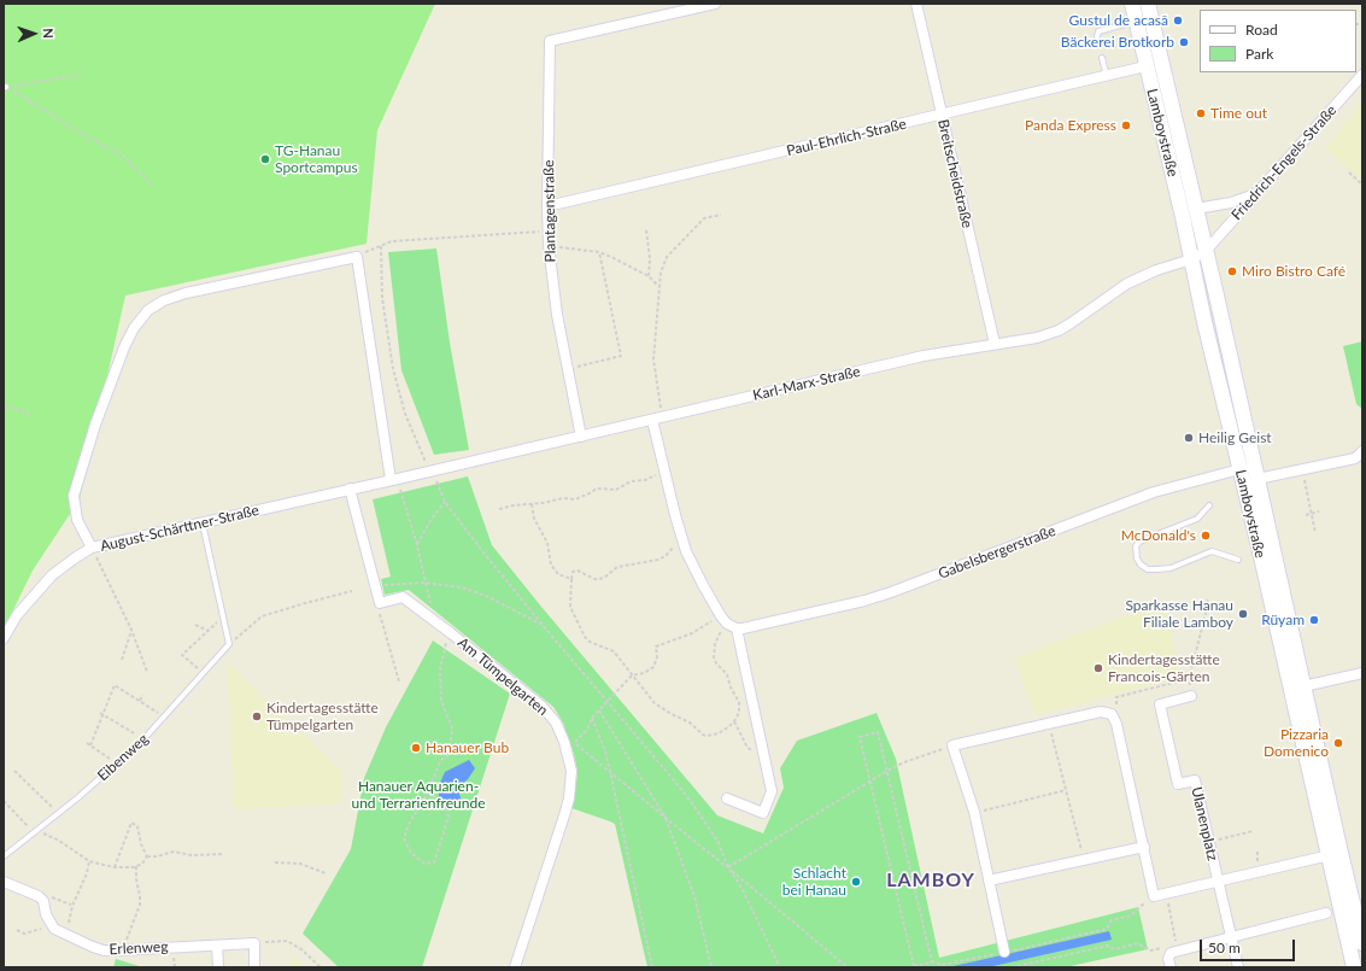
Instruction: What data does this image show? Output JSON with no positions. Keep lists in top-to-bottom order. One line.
{"streets":{"main road":["Lamboystraße"],"street":["Paul-Ehrlich-Straße","Friedrich-Engels-Straße","Breitscheidstraße","Plantagenstraße","Karl-Marx-Straße","August-Schärttner-Straße","Gabelsbergerstraße","Am Tümpelgarten","Ulanenplatz","Erlenweg"],"lane":["Eibenweg"]},"crossings":[["Lamboystraße","Paul-Ehrlich-Straße"],["Lamboystraße","Friedrich-Engels-Straße"],["Lamboystraße","Karl-Marx-Straße"],["Lamboystraße","Gabelsbergerstraße"],["Lamboystraße","Ulanenplatz"],["Paul-Ehrlich-Straße","Breitscheidstraße"],["Paul-Ehrlich-Straße","Plantagenstraße"],["Friedrich-Engels-Straße","Karl-Marx-Straße"],["Breitscheidstraße","Karl-Marx-Straße"],["Plantagenstraße","Karl-Marx-Straße"],["Karl-Marx-Straße","August-Schärttner-Straße"],["August-Schärttner-Straße","Am Tümpelgarten"]],"districts":["LAMBOY"],"parks":["Hanauer Aquarien- und Terrarienfreunde"],"places":["Gustul de acasă","Bäckerei Brotkorb","Time out","Panda Express","TG-Hanau Sportcampus","Miro Bistro Café","Heilig Geist","McDonald's","Sparkasse Hanau Filiale Lamboy","Rüyam","Kindertagesstätte Francois-Gärten","Kindertagesstätte Tümpelgarten","Pizzaria Domenico","Hanauer Bub","Schlacht bei Hanau"],"legend":["Road","Park"],"scale_bar":"50 m","north":"right"}
